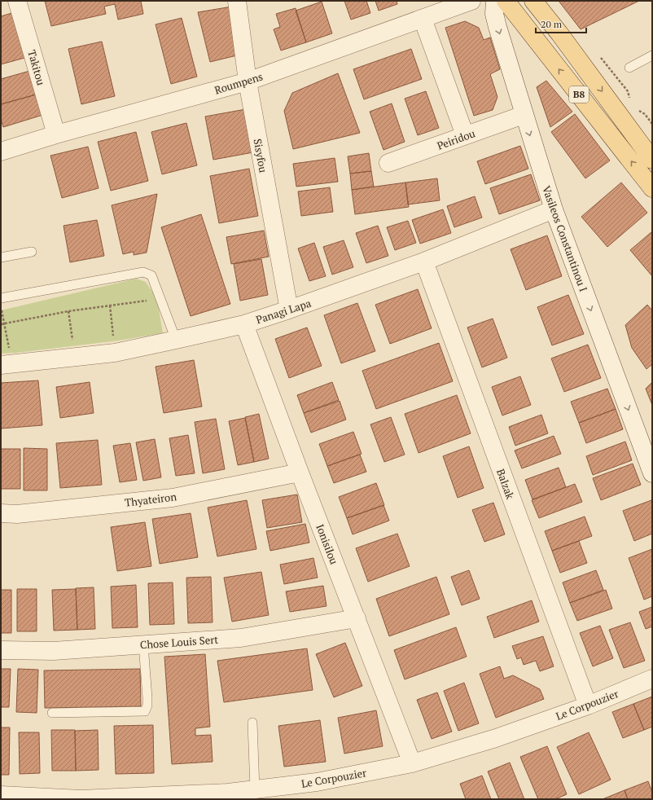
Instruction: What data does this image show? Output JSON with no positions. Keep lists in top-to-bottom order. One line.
{"streets":{"main road":["B8"],"street":["Takitou","Roumpens","Peiridou","Sisyfou","Vasileos Constantinou I","Panagi Lapa","Balzak","Thyateiron","Ionisilou","Chose Louis Sert","Le Corpouzier"]},"crossings":[["Takitou","Roumpens"],["Roumpens","Sisyfou"],["Peiridou","Vasileos Constantinou I"],["Sisyfou","Panagi Lapa"],["Vasileos Constantinou I","Panagi Lapa"],["Panagi Lapa","Balzak"],["Panagi Lapa","Ionisilou"],["Balzak","Le Corpouzier"],["Thyateiron","Ionisilou"],["Ionisilou","Chose Louis Sert"],["Ionisilou","Le Corpouzier"]],"one_way":["Vasileos Constantinou I"],"scale_bar":"20 m"}
